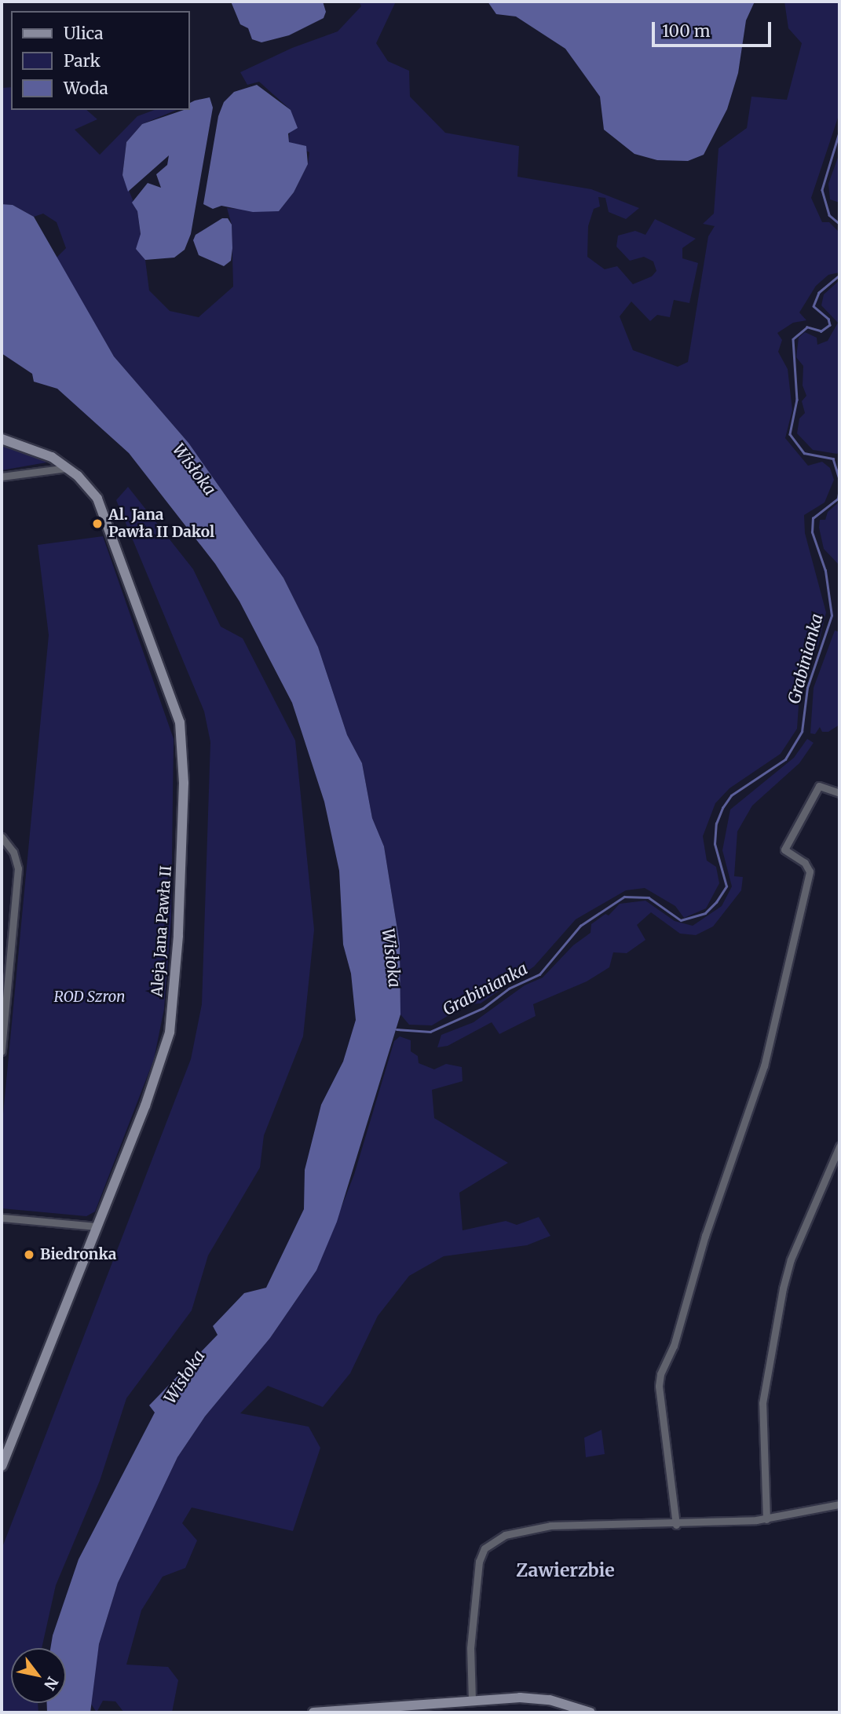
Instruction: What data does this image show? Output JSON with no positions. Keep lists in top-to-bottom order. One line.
{"streets":{"street":["Aleja Jana Pawła II"]},"districts":["Zawierzbie"],"water":["Wisłoka","Grabinianka"],"parks":["ROD Szron"],"places":["Al. Jana Pawła II Dakol","Biedronka"],"legend":["Ulica","Park","Woda"],"scale_bar":"100 m","north":"bottom right"}
